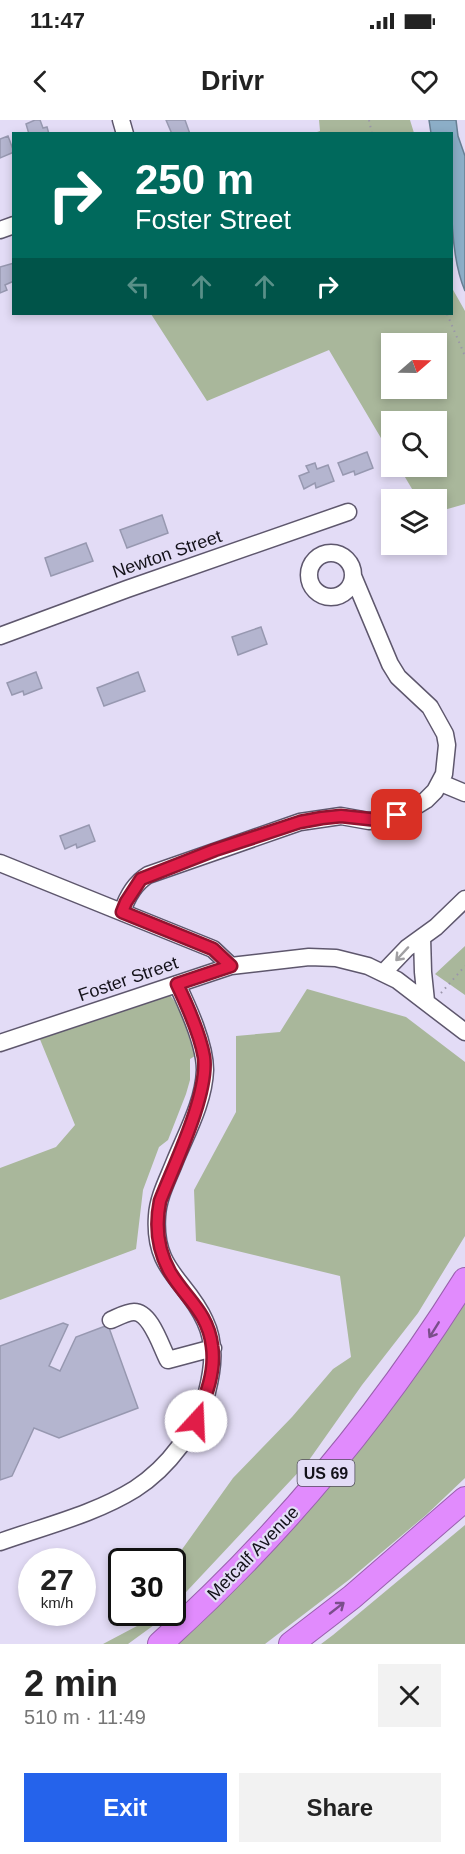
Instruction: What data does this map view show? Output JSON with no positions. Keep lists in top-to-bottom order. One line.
{"streets":{"highway":["US 69","Metcalf Avenue"],"street":["Newton Street","Foster Street"]},"north":"right","page":{"status":"11:47","header":"Drivr","turn":["250 m","Foster Street"],"speed":"27 km/h","limit":"30","heading":["2 min","510 m · 11:49"],"buttons":["Exit","Share"]}}
